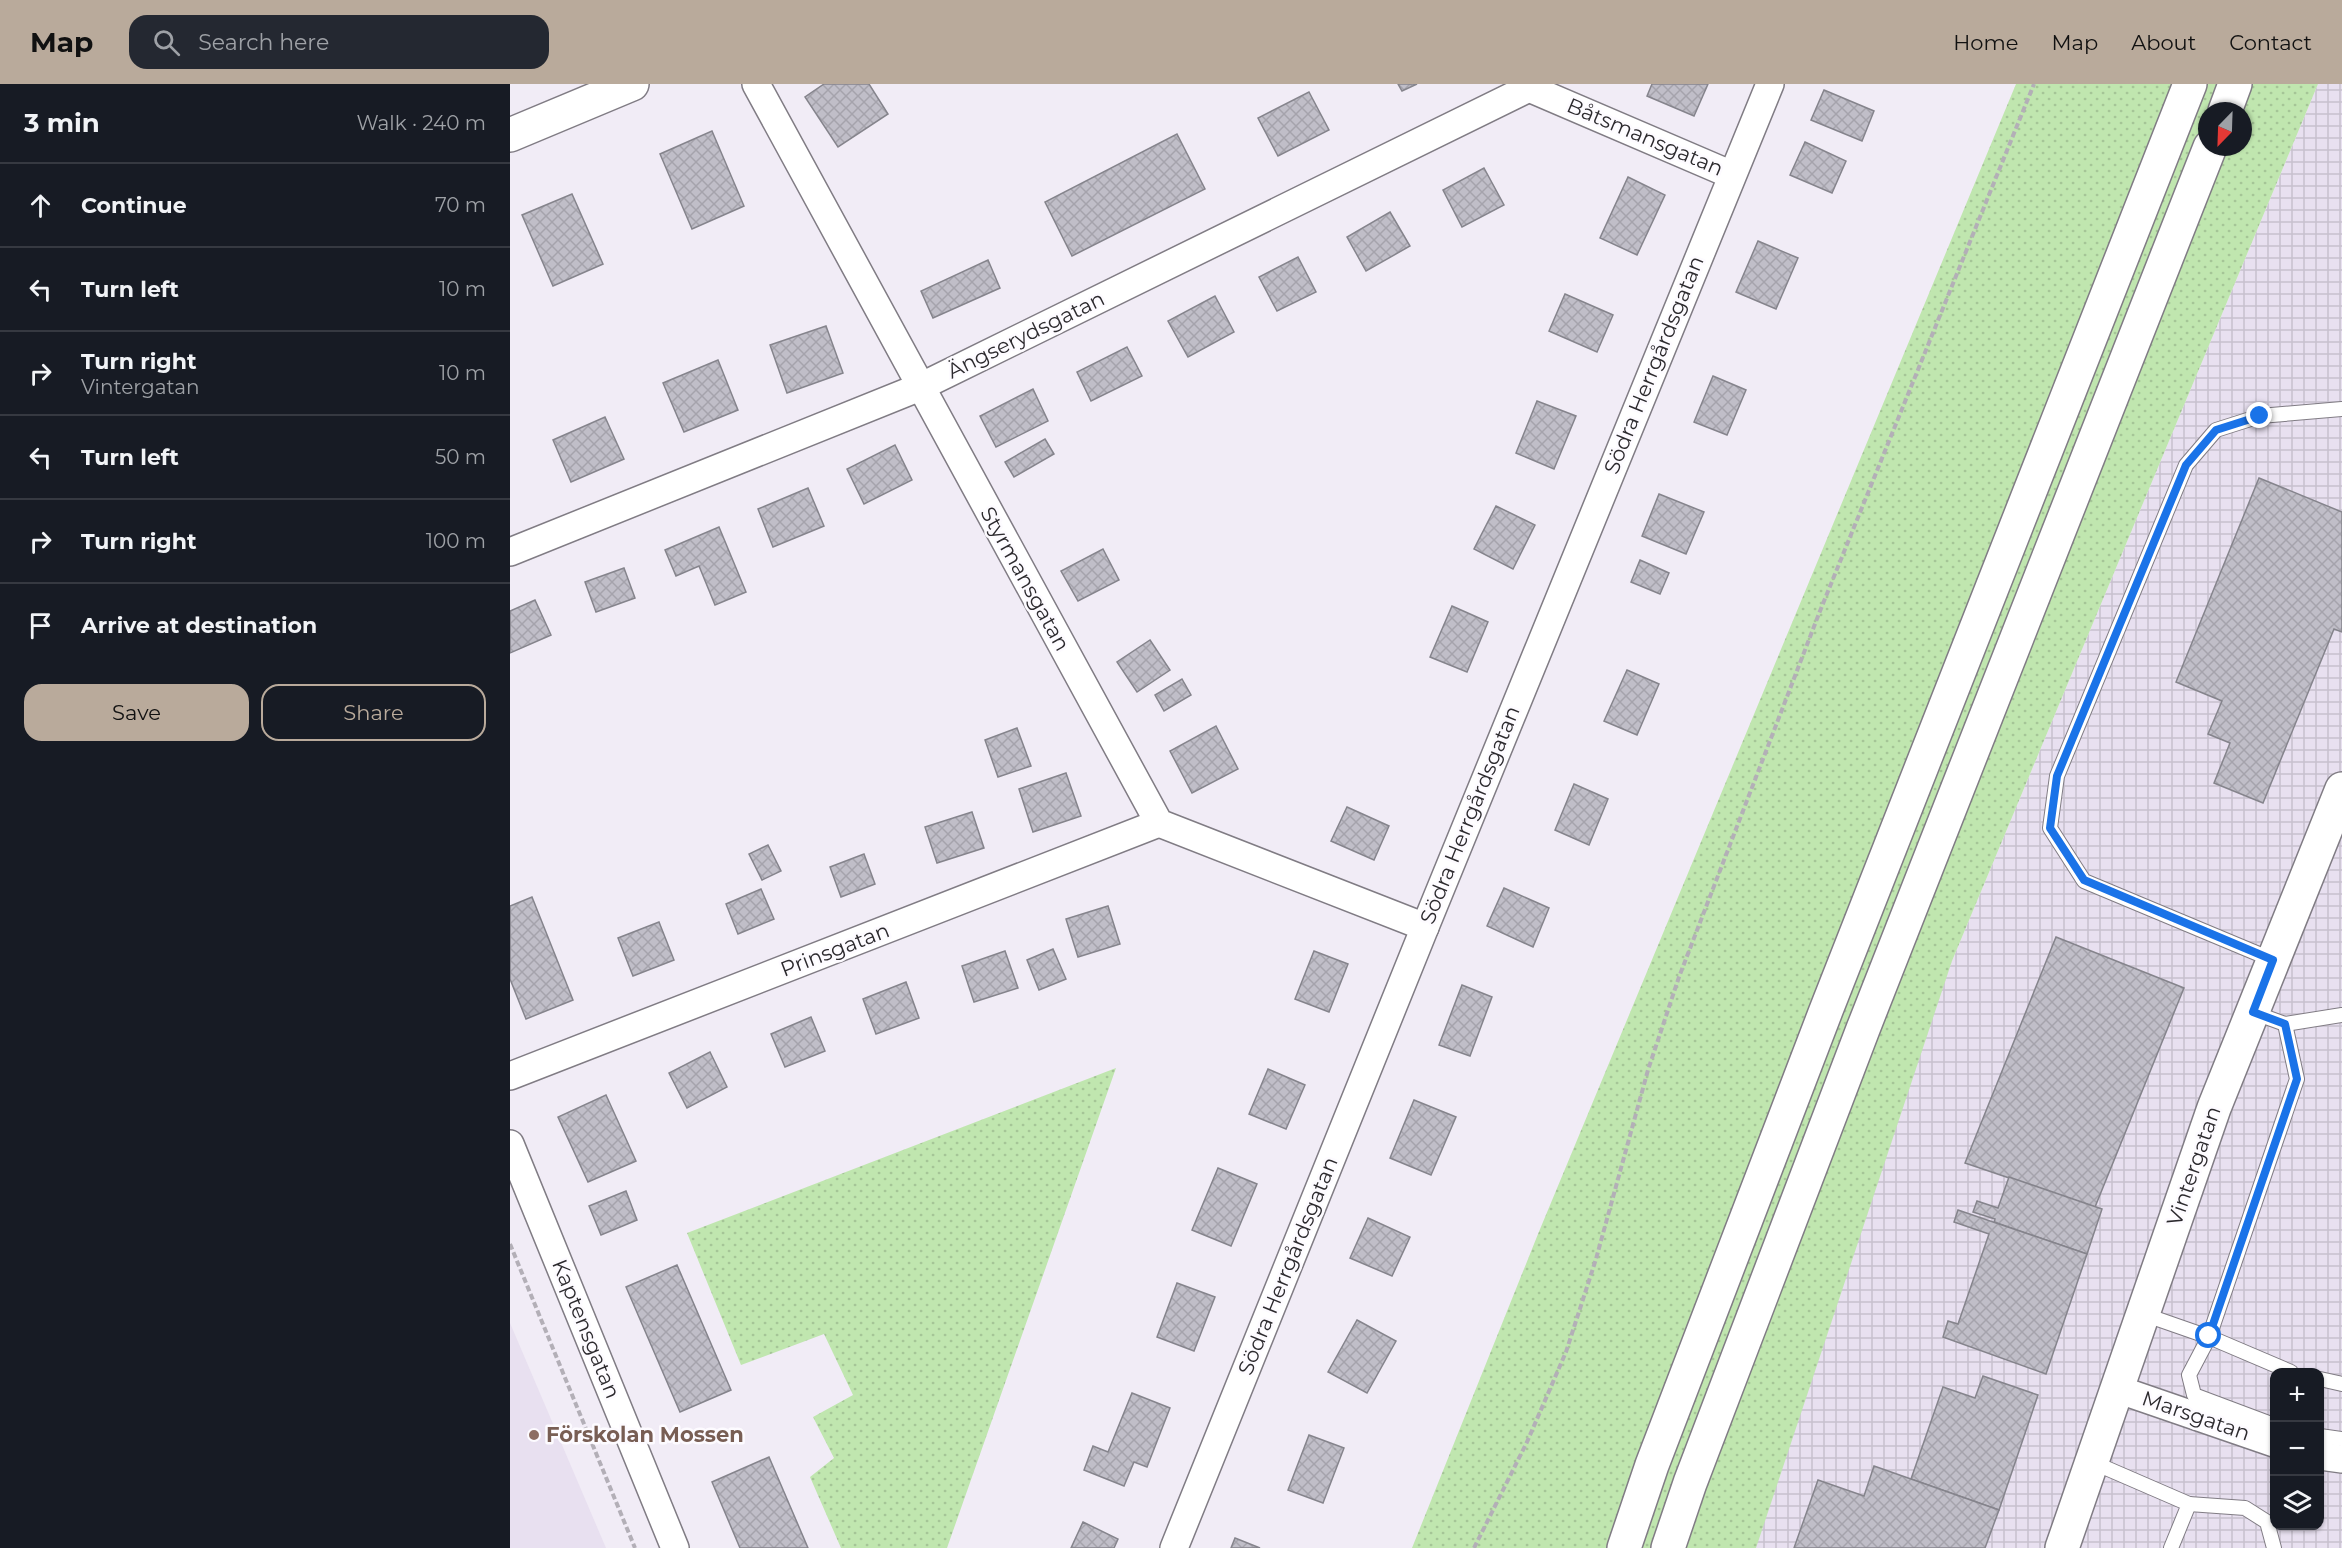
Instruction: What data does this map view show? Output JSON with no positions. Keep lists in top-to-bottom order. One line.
{"streets":{"main road":["Vintergatan"],"street":["Båtsmansgatan","Ängserydsgatan","Södra Herrgårdsgatan","Styrmansgatan","Prinsgatan","Kaptensgatan","Marsgatan"]},"crossings":[["Båtsmansgatan","Ängserydsgatan"],["Båtsmansgatan","Södra Herrgårdsgatan"],["Ängserydsgatan","Styrmansgatan"],["Styrmansgatan","Prinsgatan"],["Vintergatan","Marsgatan"]],"places":["Förskolan Mossen"],"north":"bottom left","page":{"header":"Map","search":"Search here","nav":["Home","Map","About","Contact"],"heading":["3 min","Walk · 240 m"],"list":[["Continue","70 m"],["Turn left","10 m"],["Turn right","Vintergatan","10 m"],["Turn left","50 m"],["Turn right","100 m"],"Arrive at destination"],"buttons":["Save","Share"],"map_buttons":["+","−"]}}
